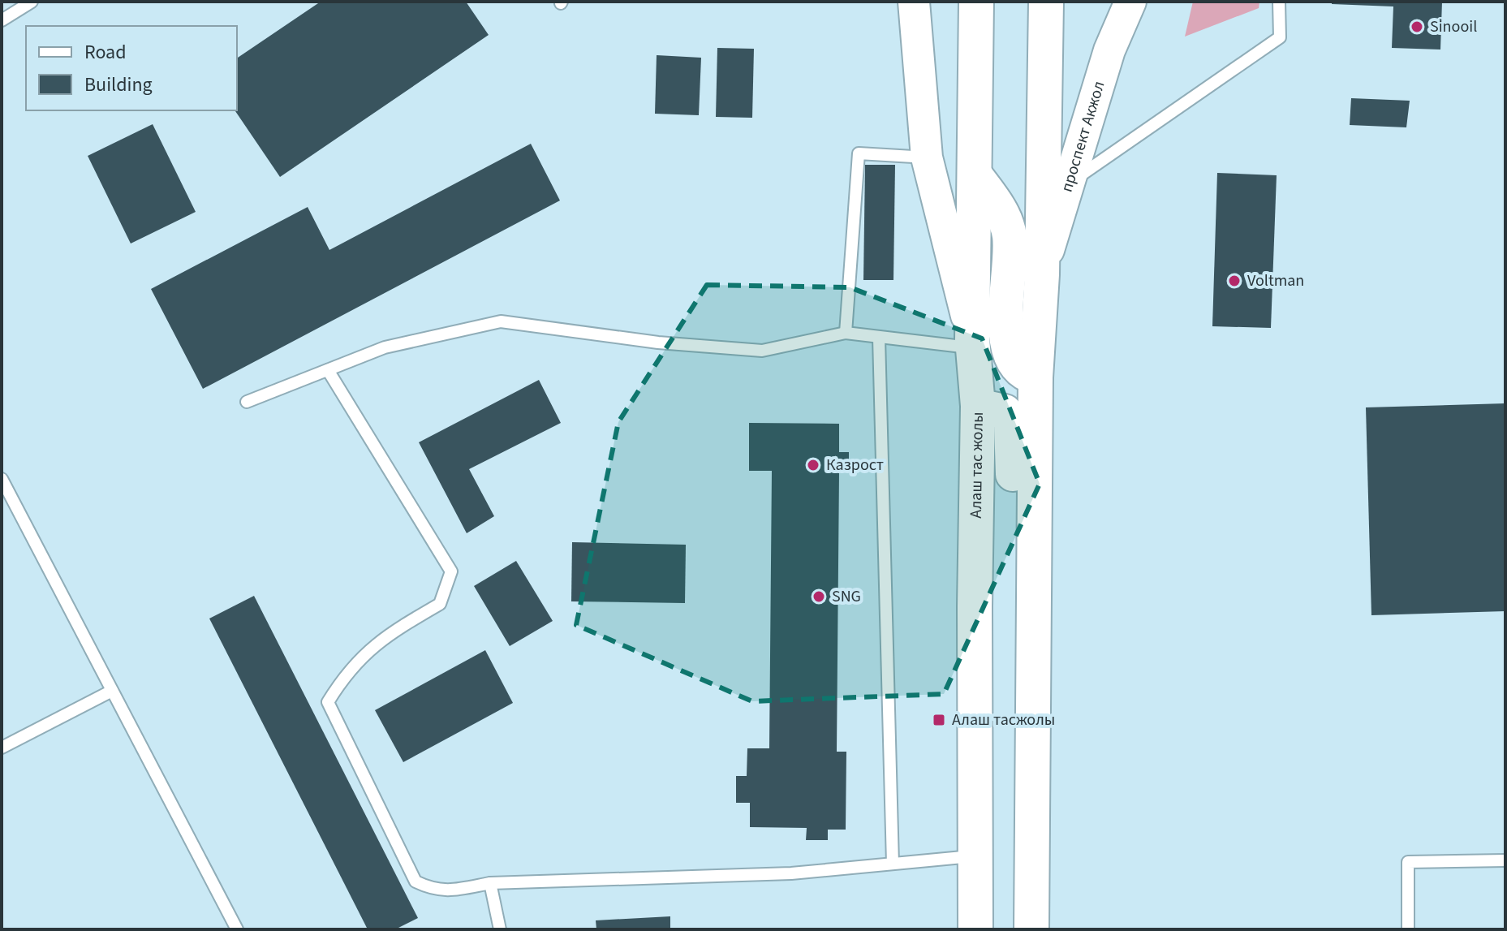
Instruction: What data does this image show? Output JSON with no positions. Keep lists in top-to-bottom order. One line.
{"streets":{"main road":["проспект Акжол","Алаш тас жолы"]},"places":{"other":["Sinooil","Voltman","Казрост","SNG"],"transit":["Алаш тасжолы"]},"legend":["Road","Building"]}
